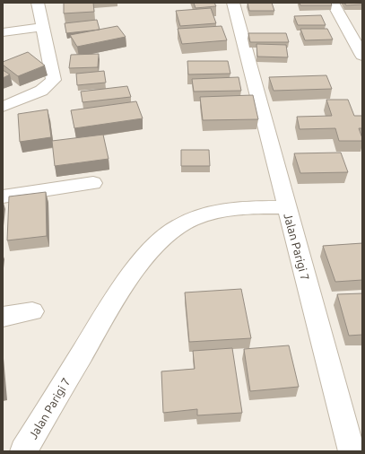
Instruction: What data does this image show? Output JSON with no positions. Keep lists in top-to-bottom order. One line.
{"streets":{"street":["Jalan Parigi 7"]}}
